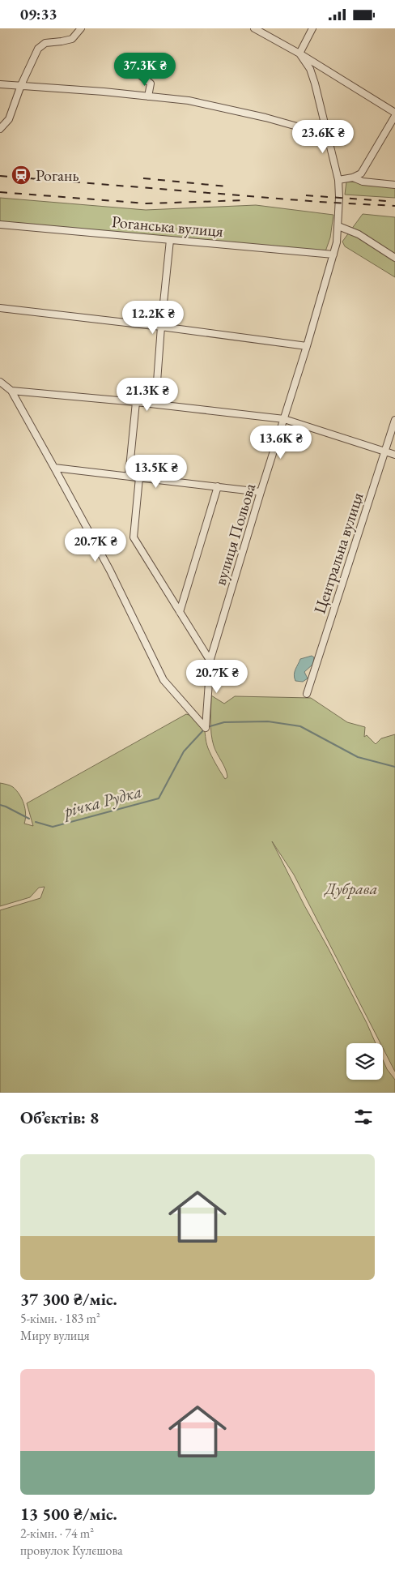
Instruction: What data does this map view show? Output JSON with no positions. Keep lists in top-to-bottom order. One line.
{"streets":{"street":["Роганська вулиця","вулиця Польова","Центральна вулиця"]},"crossings":[["Роганська вулиця","вулиця Польова"]],"water":["річка Рудка"],"parks":["Дубрава"],"places":{"station":["Рогань"]},"page":{"status":"09:33","price":["37.3K ₴","23.6K ₴","12.2K ₴","21.3K ₴","13.6K ₴","13.5K ₴","20.7K ₴","20.7K ₴"],"heading":"Об’єктів: 8","list":[{"name":"37 300 ₴/міс.","note":"5-кімн. · 183 m² · Миру вулиця"},{"name":"13 500 ₴/міс.","note":"2-кімн. · 74 m² · провулок Кулєшова"}]}}
